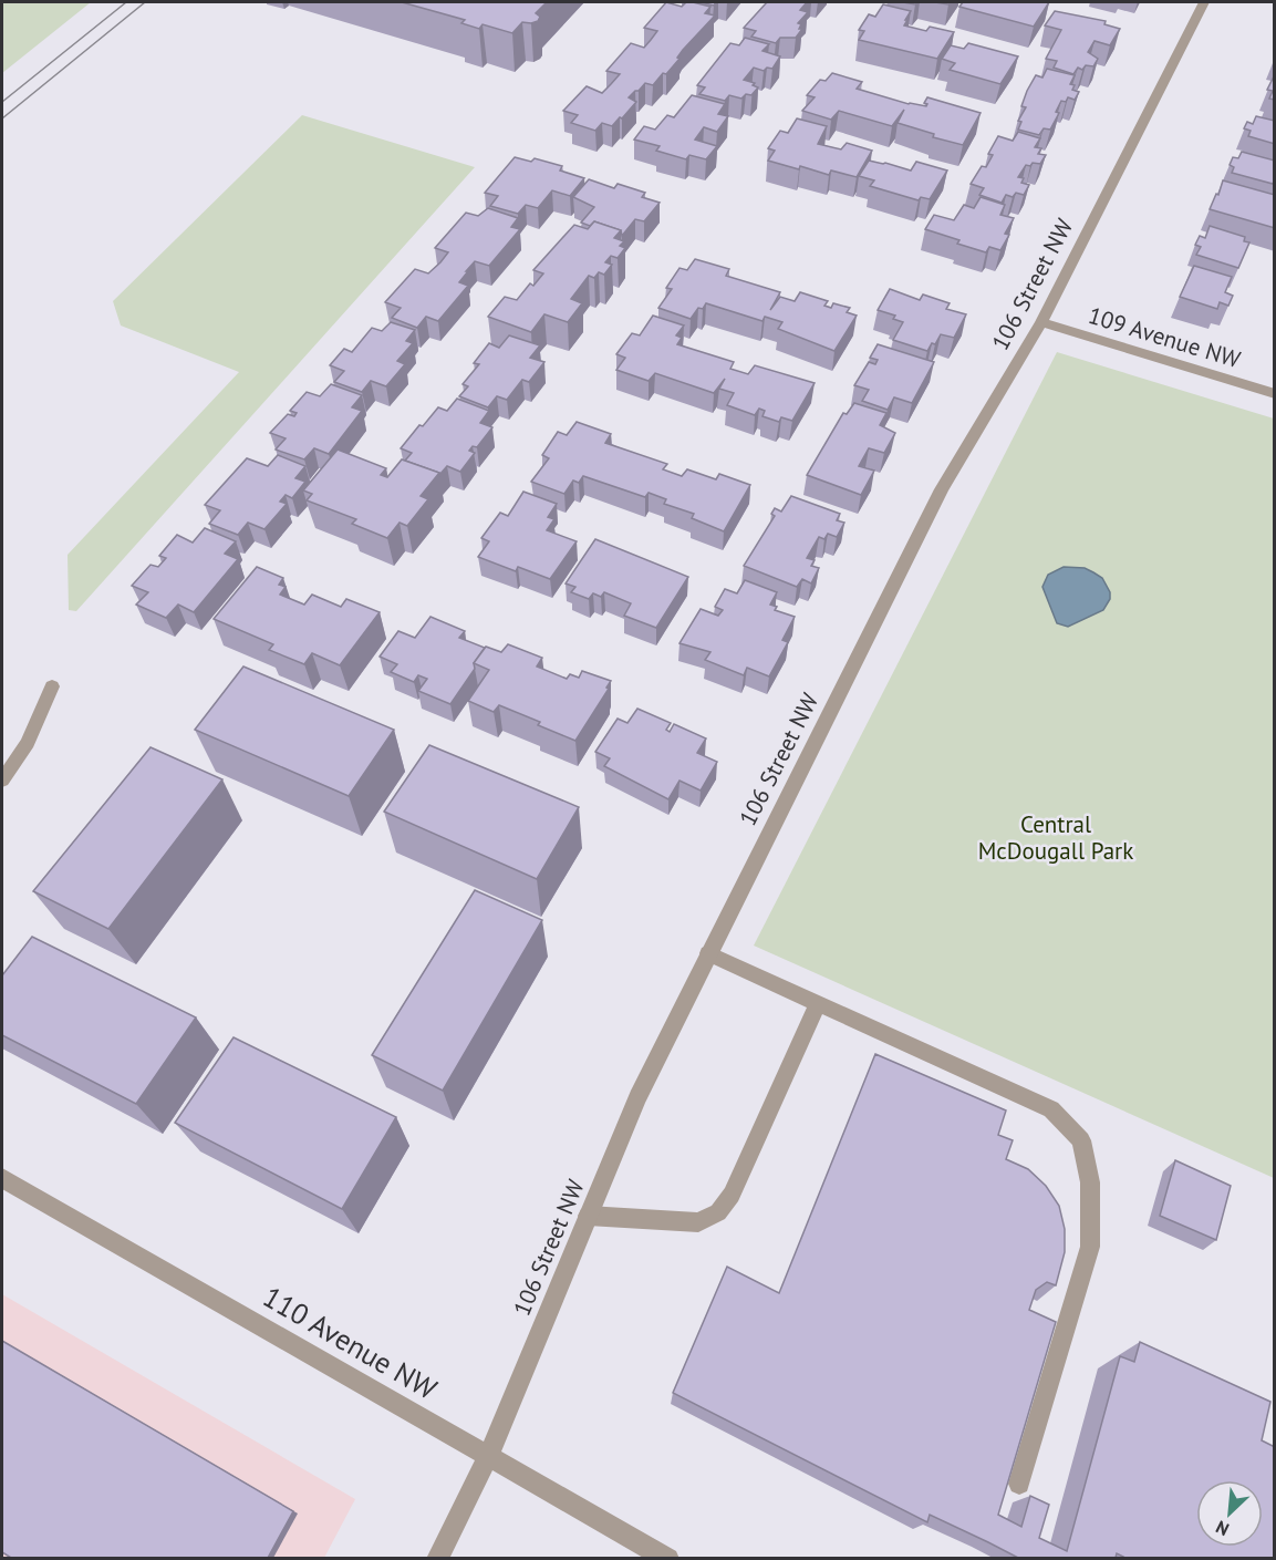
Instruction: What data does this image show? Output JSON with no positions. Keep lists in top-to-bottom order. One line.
{"streets":{"street":["106 Street NW","109 Avenue NW","110 Avenue NW"]},"crossings":[["106 Street NW","109 Avenue NW"],["106 Street NW","110 Avenue NW"]],"parks":["Central McDougall Park"],"north":"bottom left"}
